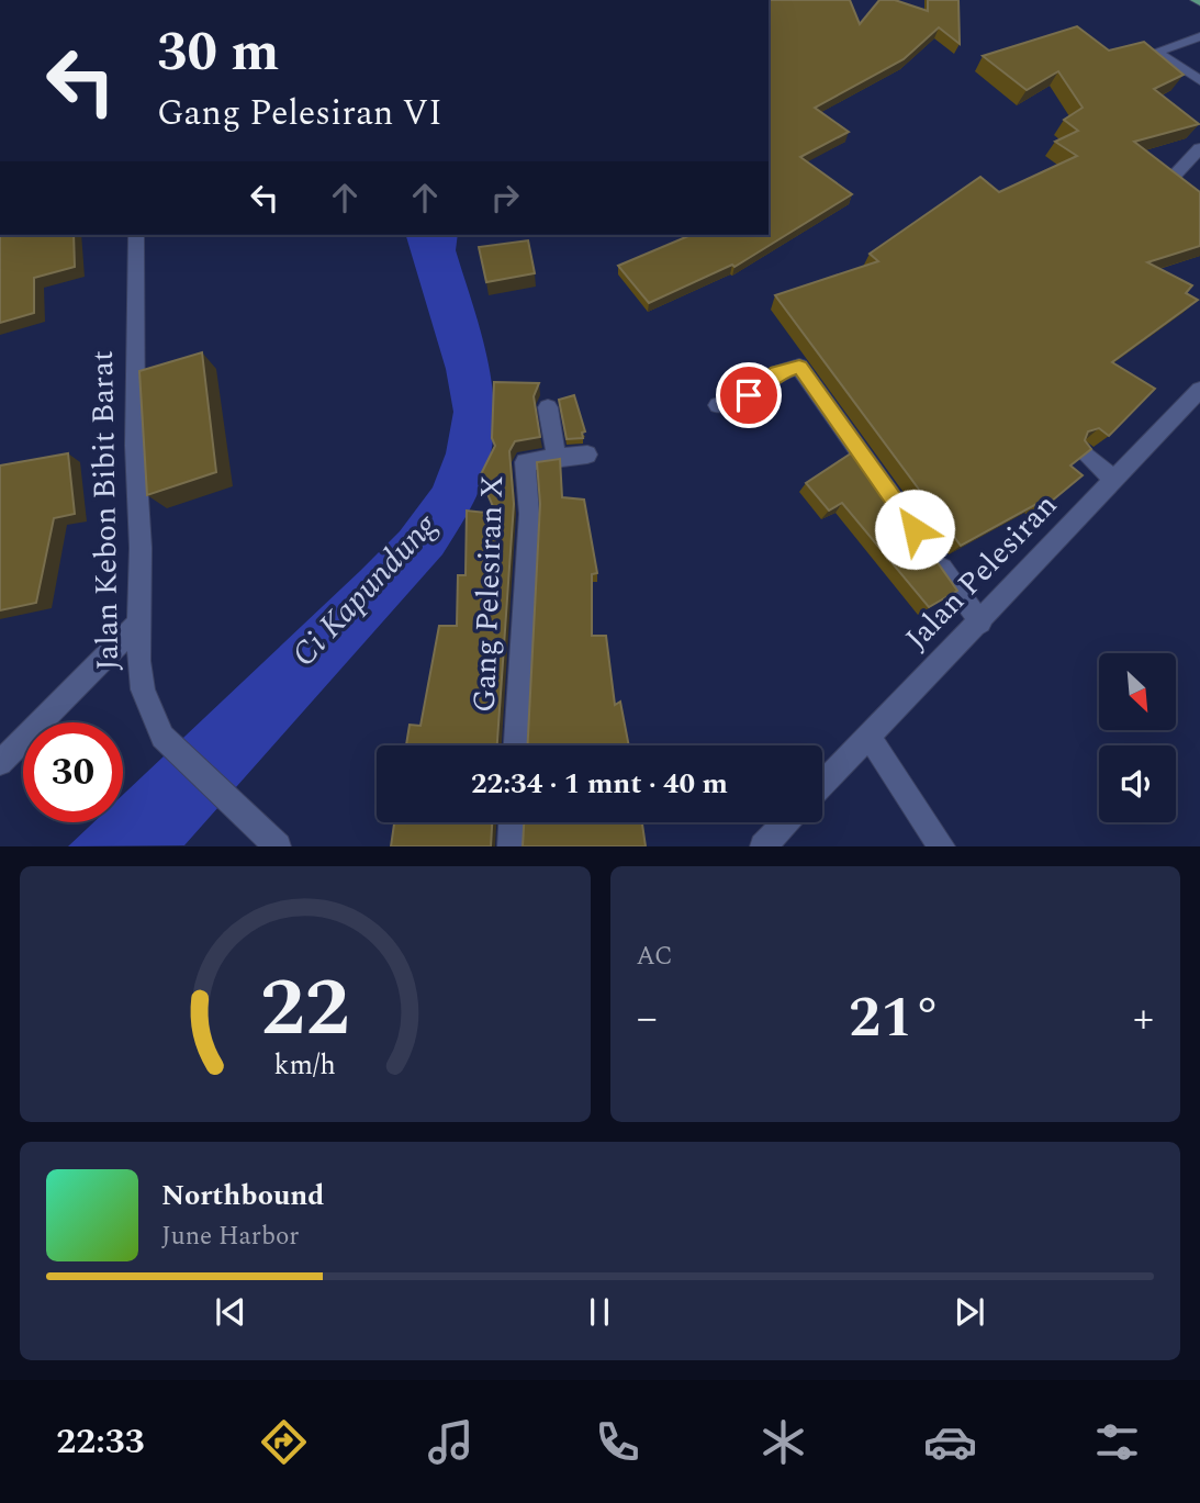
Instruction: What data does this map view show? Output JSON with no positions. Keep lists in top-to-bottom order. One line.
{"streets":{"street":["Jalan Kebon Bibit Barat","Jalan Pelesiran","Gang Pelesiran X"]},"water":["Ci Kapundung"],"north":"bottom right","page":{"turn":["30 m","Gang Pelesiran VI"],"limit":"30","trip":"22:34 · 1 mnt · 40 m","tile":"AC","heat":["−","21°","+"],"song":["Northbound","June Harbor"],"tabs":"22:33","gauge":["22","km/h"]}}
